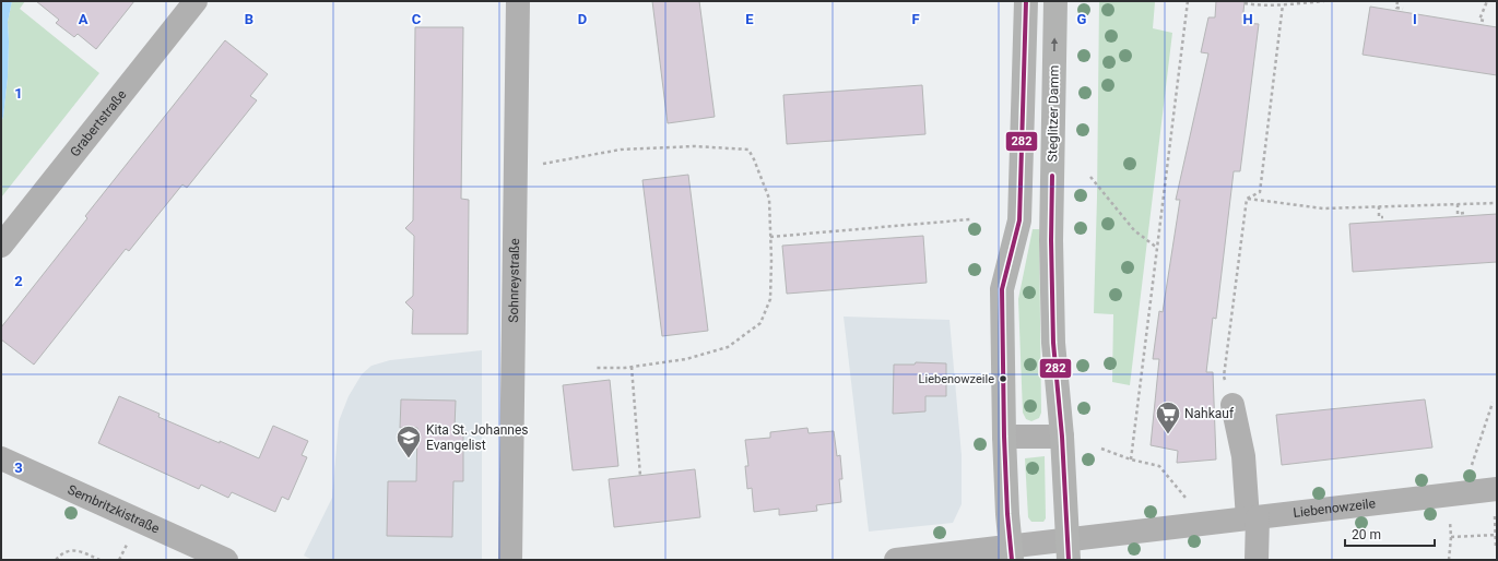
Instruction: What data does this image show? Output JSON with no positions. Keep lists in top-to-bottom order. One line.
{"streets":{"main road":["Steglitzer Damm"],"street":["Grabertstraße","Sohnreystraße","Sembritzkistraße","Liebenowzeile"]},"crossings":[["Steglitzer Damm","Liebenowzeile"]],"places":{"other":["Liebenowzeile"],"supermarket":["Nahkauf"],"school or university":["Kita St. Johannes Evangelist"]},"lines":["transit line 282"],"scale_bar":"20 m","grid":{"columns":["A","B","C","D","E","F","G","H","I"],"rows":["1","2","3"]}}
